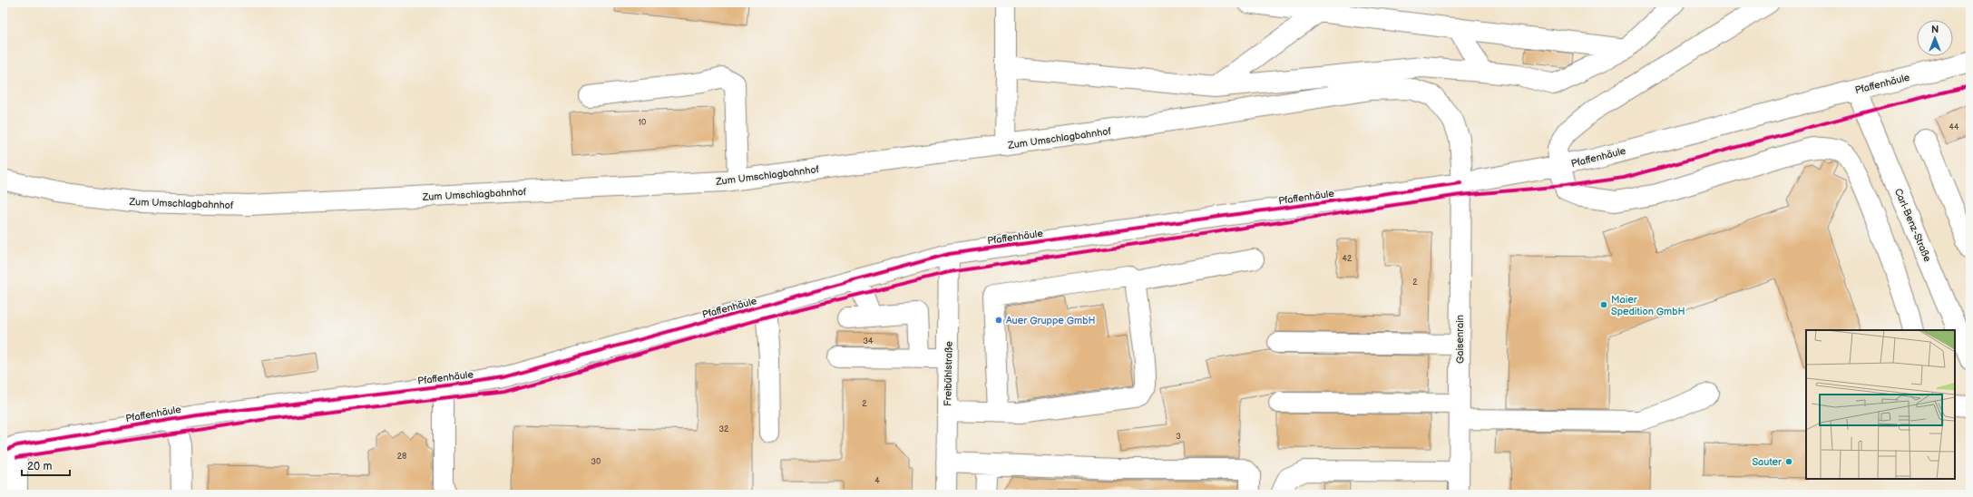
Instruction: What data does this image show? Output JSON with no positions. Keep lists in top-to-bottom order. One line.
{"streets":{"street":["Pfaffenhäule","Zum Umschlagbahnhof","Carl-Benz-Straße","Gaisenrain","Freibühlstraße"]},"crossings":[["Pfaffenhäule","Zum Umschlagbahnhof"],["Pfaffenhäule","Carl-Benz-Straße"],["Pfaffenhäule","Gaisenrain"],["Pfaffenhäule","Freibühlstraße"],["Zum Umschlagbahnhof","Gaisenrain"]],"places":["Maier Spedition GmbH","Auer Gruppe GmbH","Sauter"],"house_numbers":["10","44","42","2","34","2","32","3","28","30","4"],"scale_bar":"20 m","north":"top"}
